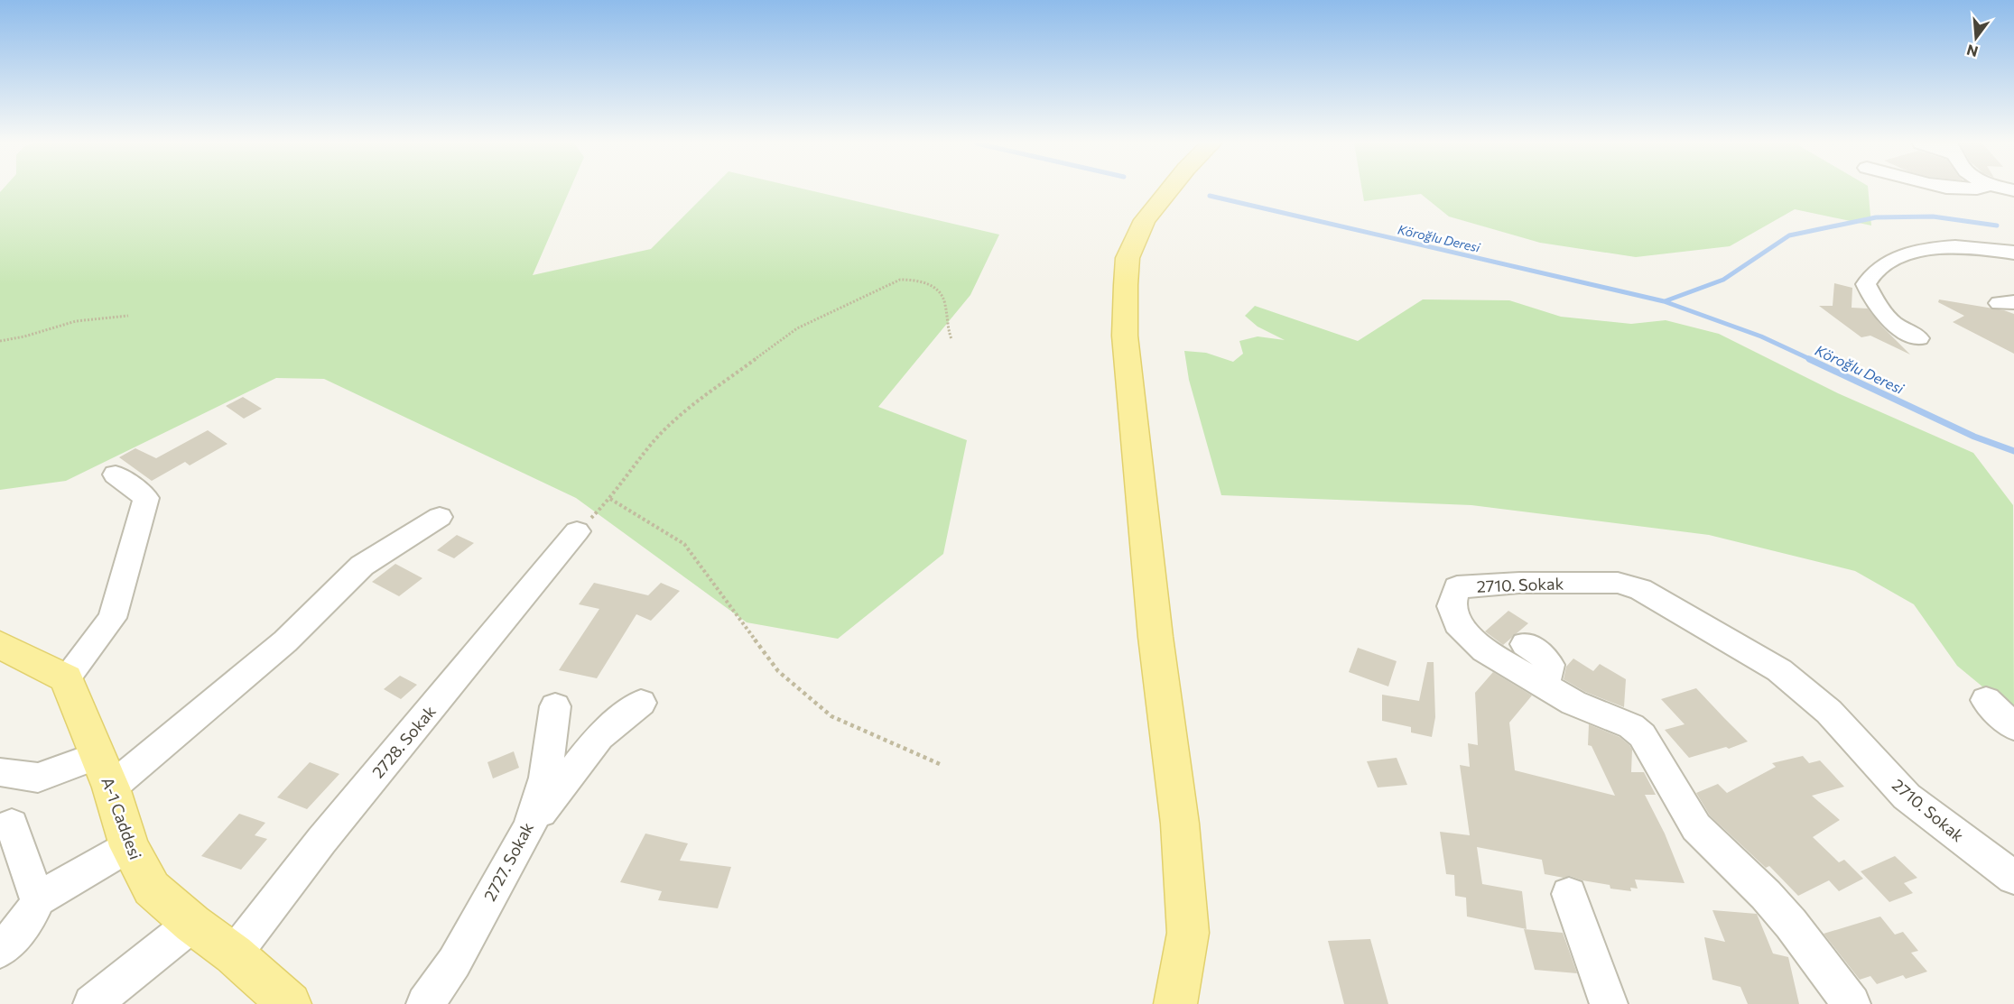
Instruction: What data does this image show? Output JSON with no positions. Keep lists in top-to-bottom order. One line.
{"streets":{"main road":["A-1 Caddesi"],"street":["2710. Sokak","2728. Sokak","2727. Sokak"]},"crossings":[["2728. Sokak","A-1 Caddesi"]],"water":["Köroğlu Deresi"],"north":"bottom"}
